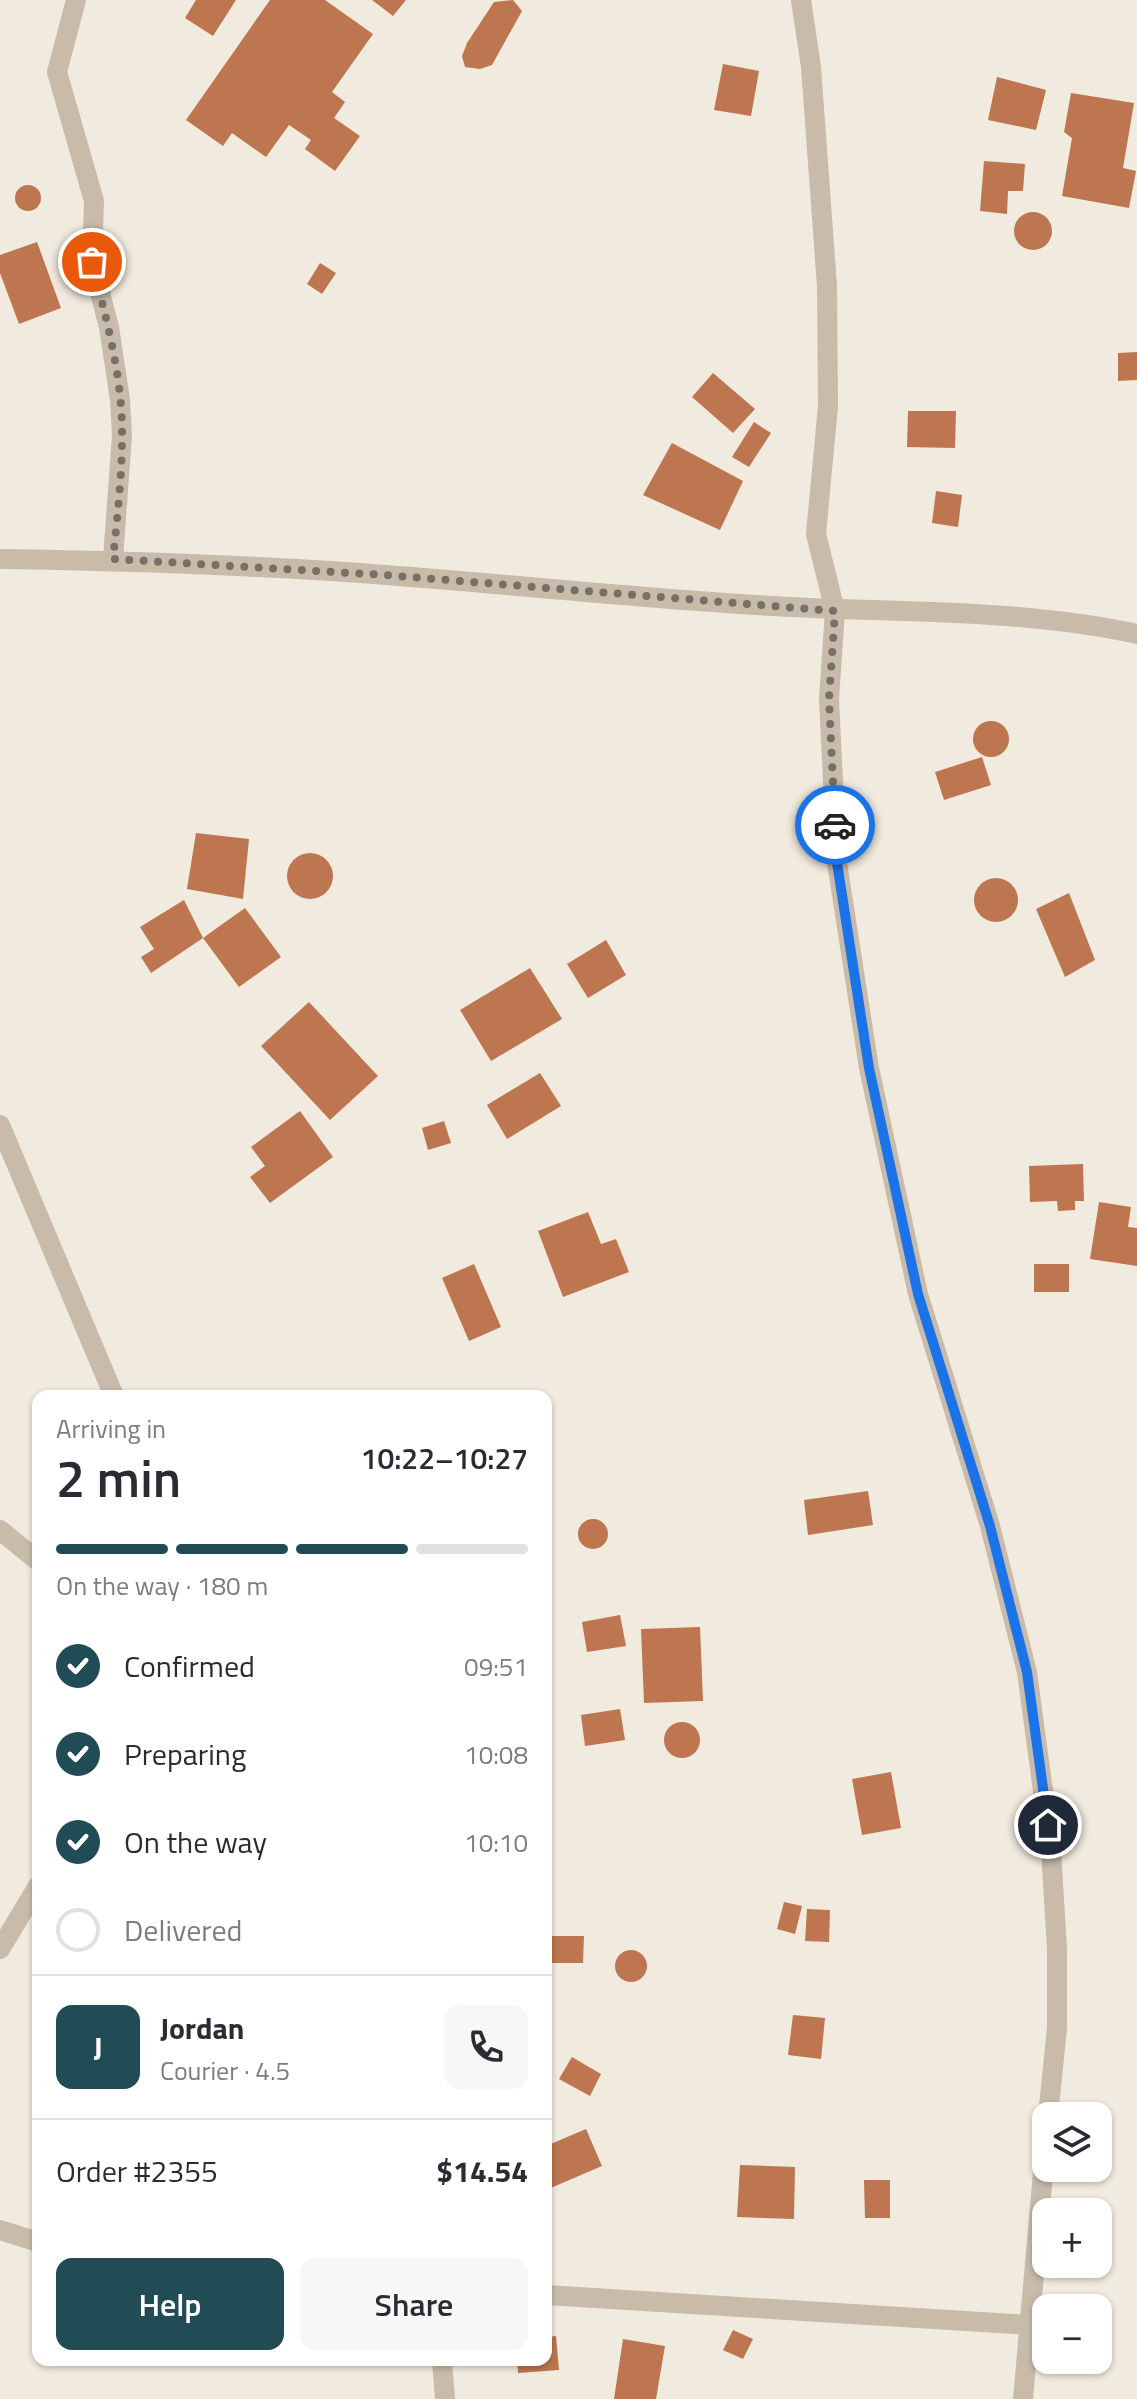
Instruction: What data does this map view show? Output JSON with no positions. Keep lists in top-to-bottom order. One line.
{"page":{"heading":["2 min","Arriving in","10:22–10:27"],"panel":["Jordan","Courier · 4.5","Order #2355","$14.54"],"bar":"On the way · 180 m","list":[["Confirmed","09:51"],["Preparing","10:08"],["On the way","10:10"],"Delivered"],"round":"J","map_buttons":["+","−"],"buttons":["Help","Share"]}}
